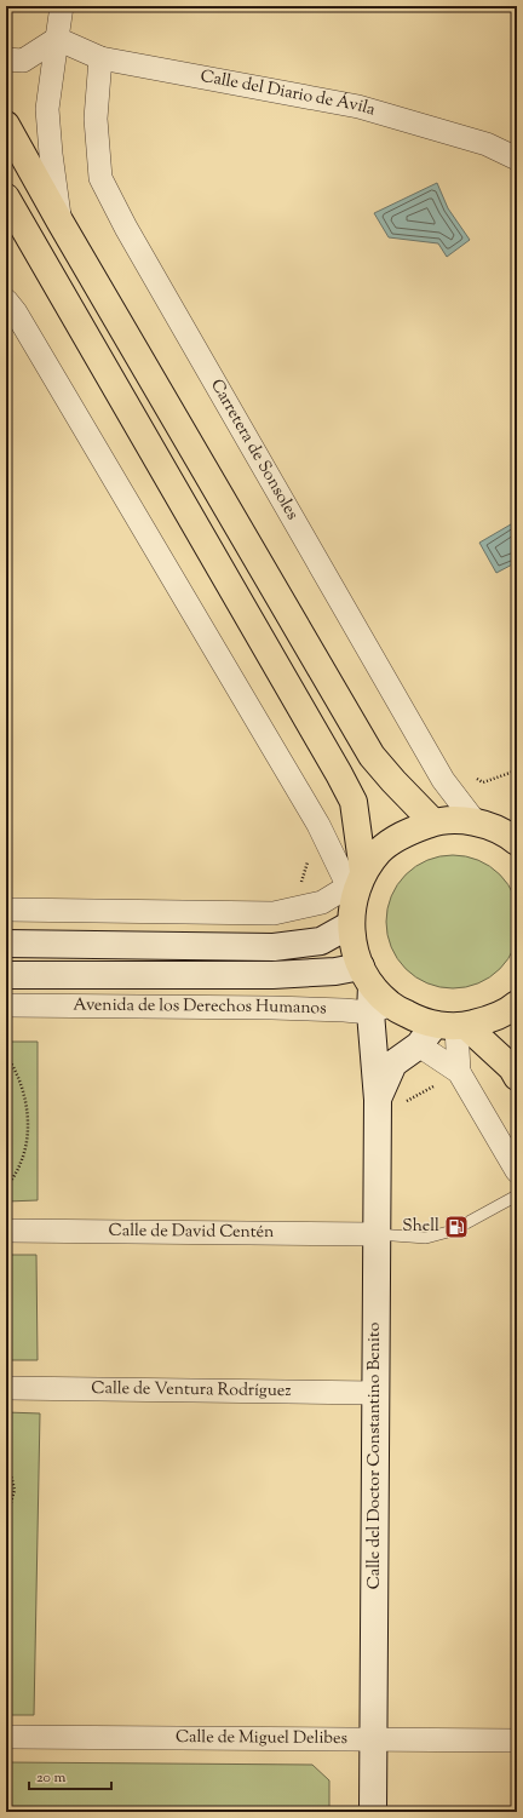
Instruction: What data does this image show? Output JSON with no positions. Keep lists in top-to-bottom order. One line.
{"streets":{"street":["Calle del Diario de Ávila","Carretera de Sonsoles","Avenida de los Derechos Humanos","Calle de David Centén","Calle de Ventura Rodríguez","Calle del Doctor Constantino Benito","Calle de Miguel Delibes"]},"crossings":[["Calle del Diario de Ávila","Carretera de Sonsoles"],["Avenida de los Derechos Humanos","Calle del Doctor Constantino Benito"],["Calle de David Centén","Calle del Doctor Constantino Benito"],["Calle de Ventura Rodríguez","Calle del Doctor Constantino Benito"],["Calle del Doctor Constantino Benito","Calle de Miguel Delibes"]],"places":{"fuel station":["Shell"]},"scale_bar":"20 m"}
